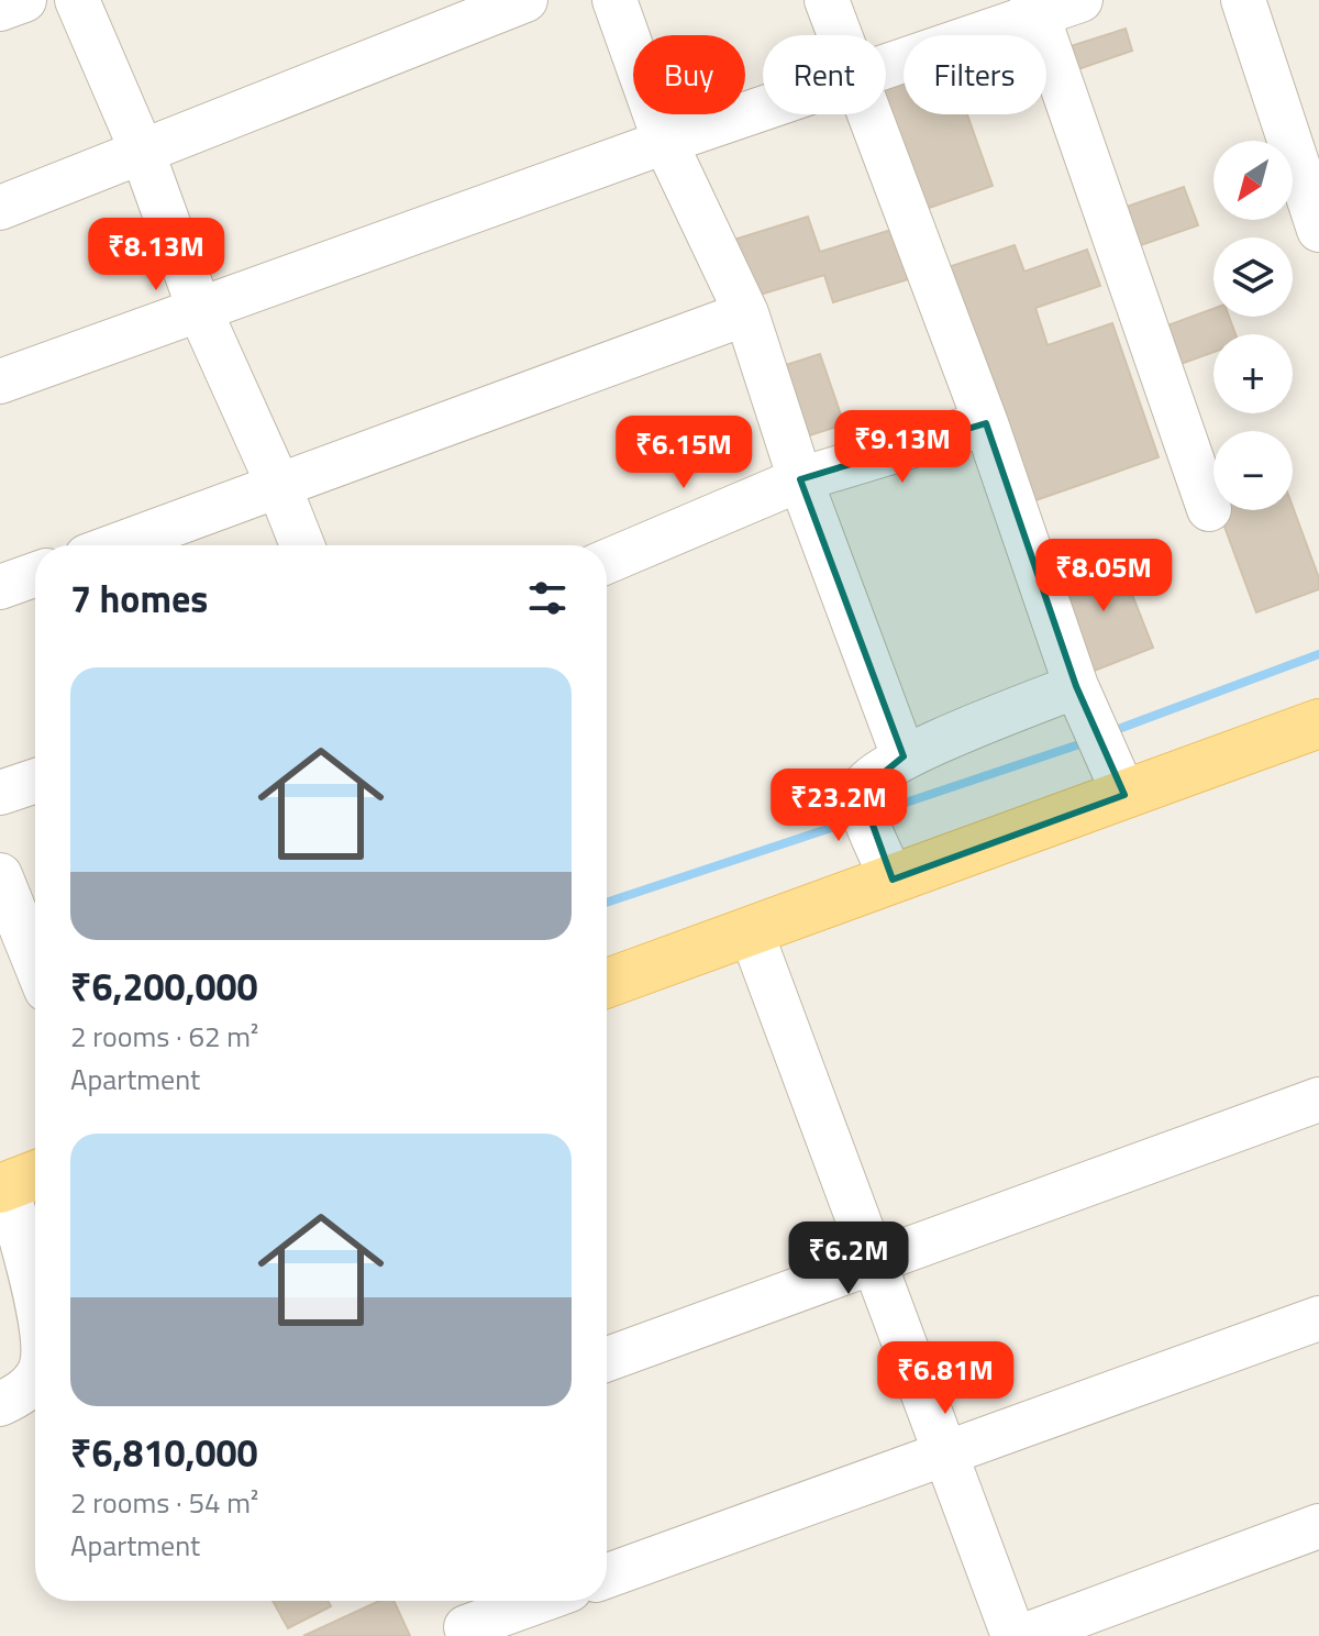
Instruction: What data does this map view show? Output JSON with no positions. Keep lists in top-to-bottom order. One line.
{"north":"bottom left","page":{"chip":["Buy","Rent","Filters"],"map_buttons":["+","−"],"price":["₹8.13M","₹9.13M","₹6.15M","₹8.05M","₹23.2M","₹6.2M","₹6.81M"],"heading":"7 homes","list":[{"name":"₹6,200,000","note":"2 rooms · 62 m² · Apartment"},{"name":"₹6,810,000","note":"2 rooms · 54 m² · Apartment"}]}}
